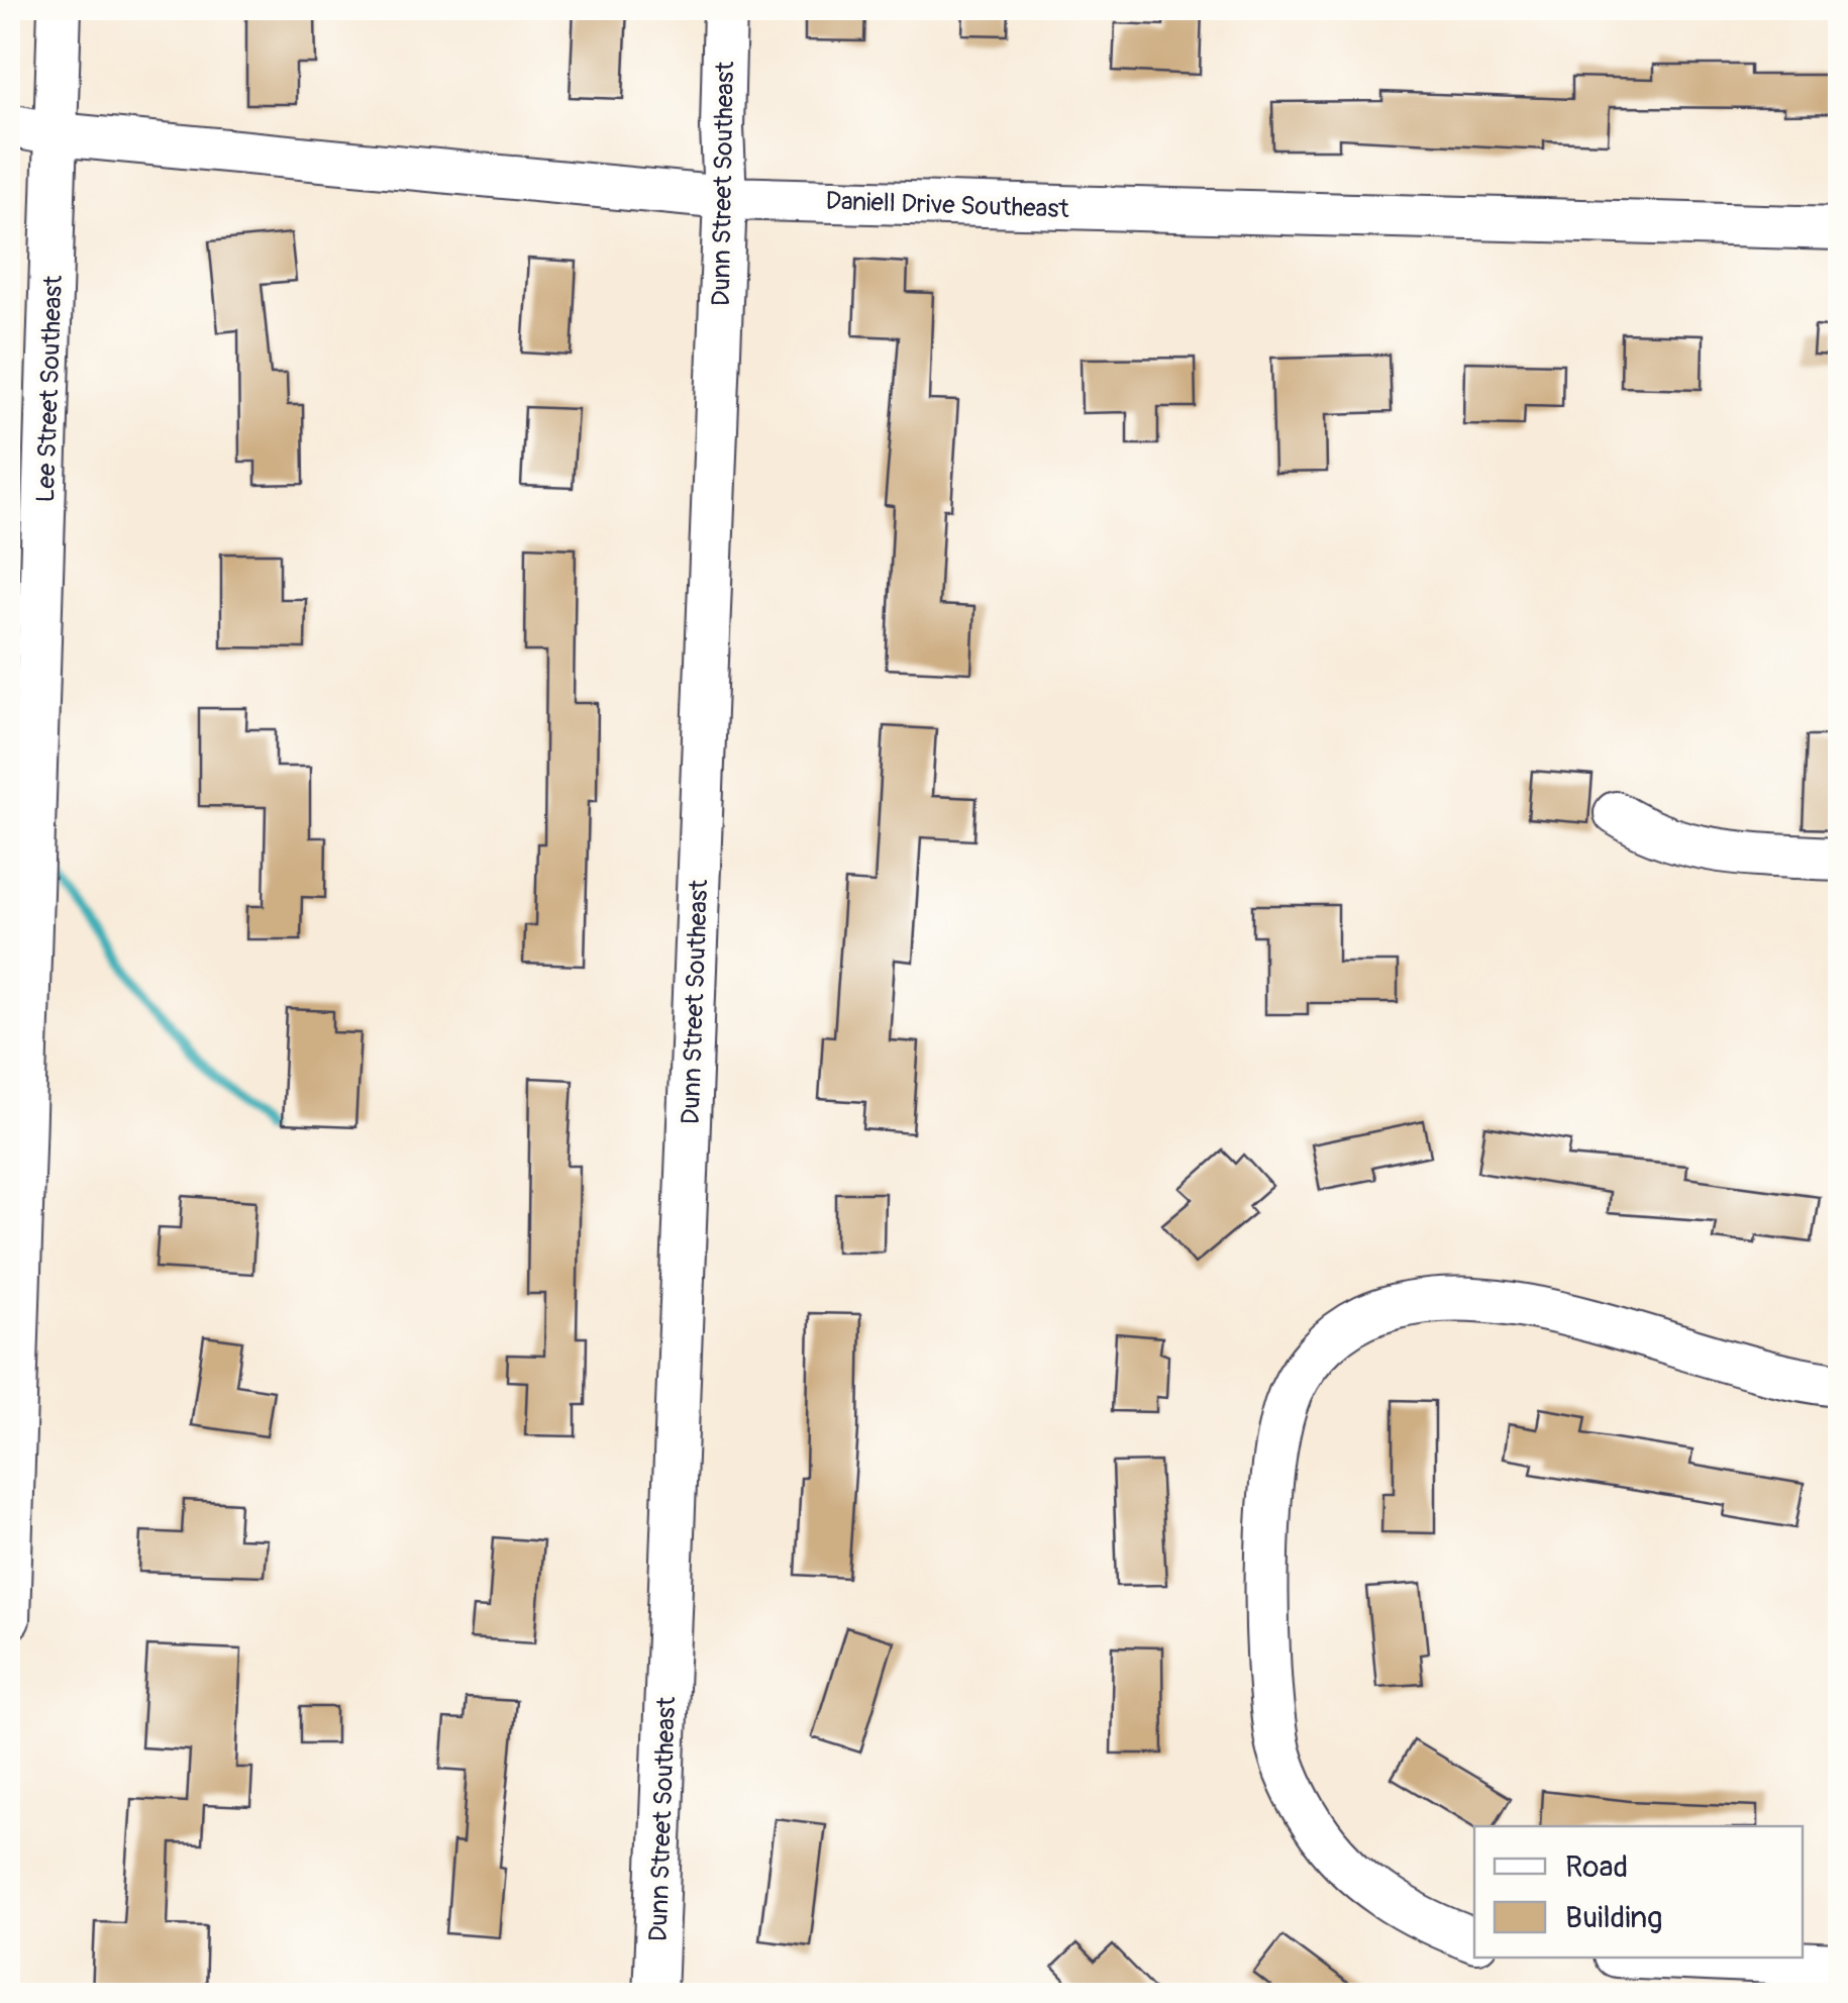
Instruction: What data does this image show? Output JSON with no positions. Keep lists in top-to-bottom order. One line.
{"streets":{"street":["Dunn Street Southeast","Daniell Drive Southeast","Lee Street Southeast"]},"crossings":[["Dunn Street Southeast","Daniell Drive Southeast"],["Daniell Drive Southeast","Lee Street Southeast"]],"legend":["Road","Building"]}
